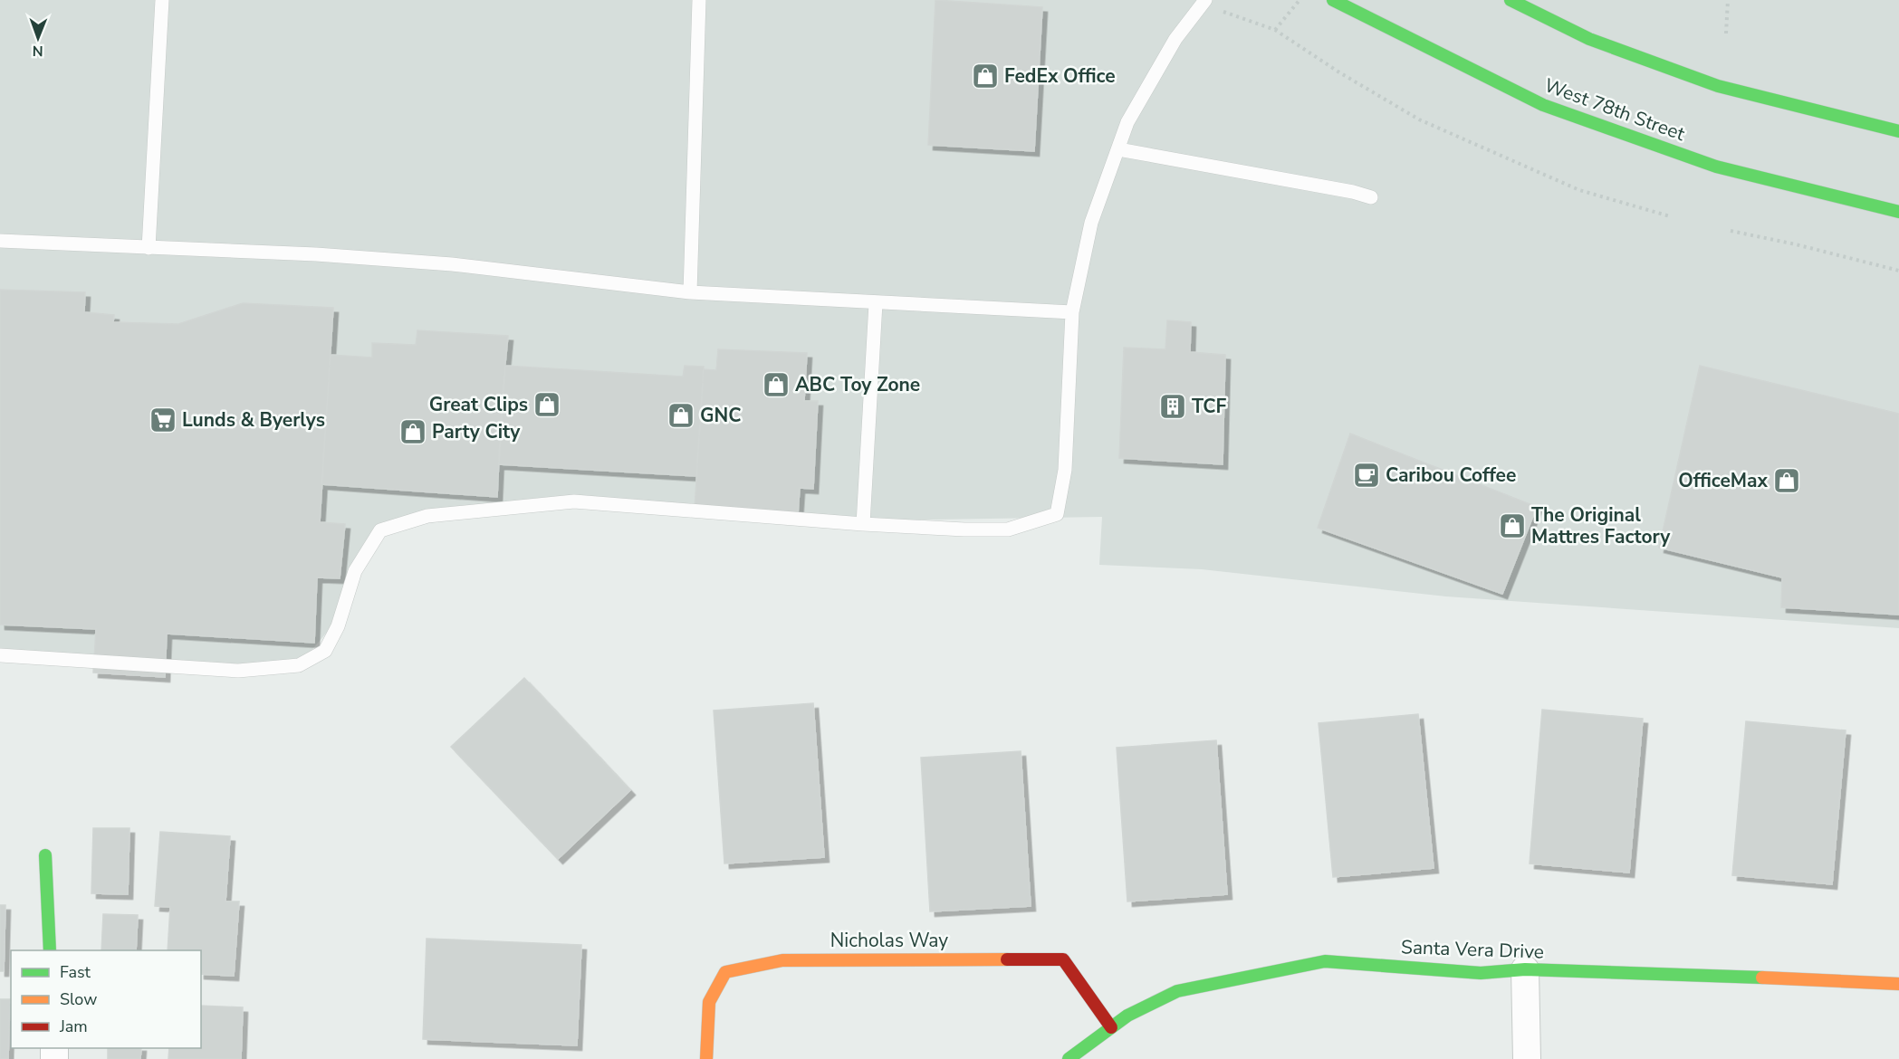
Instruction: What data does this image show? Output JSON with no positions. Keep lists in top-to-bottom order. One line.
{"streets":{"street":["West 78th Street","Nicholas Way","Santa Vera Drive"]},"crossings":[["Nicholas Way","Santa Vera Drive"]],"places":{"shop":["FedEx Office","ABC Toy Zone","Great Clips","GNC","Party City","OfficeMax","The Original Mattres Factory"],"building":["TCF"],"supermarket":["Lunds & Byerlys"],"cafe":["Caribou Coffee"]},"legend":["Fast","Slow","Jam"],"north":"bottom"}
